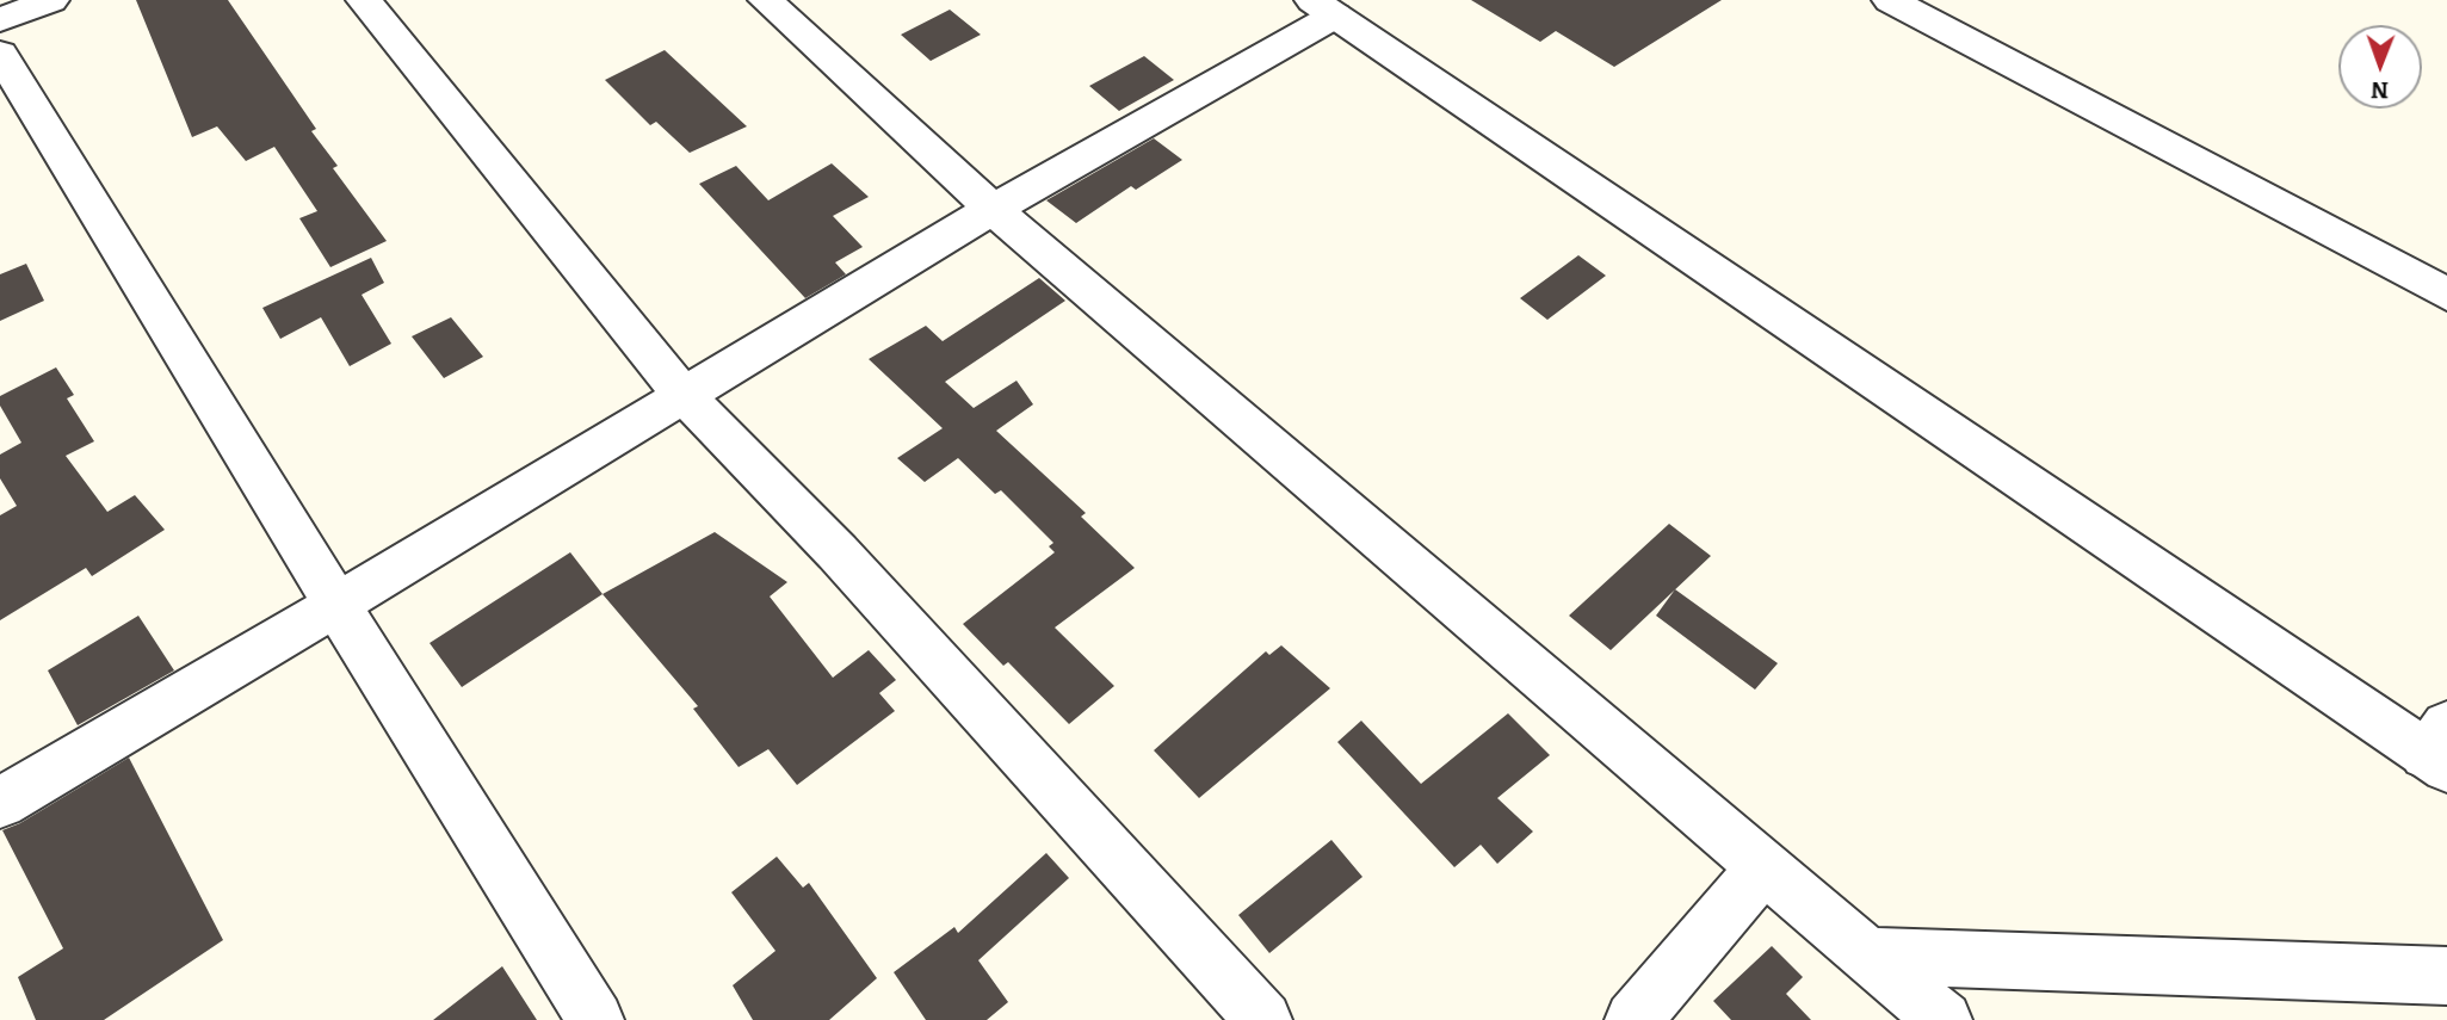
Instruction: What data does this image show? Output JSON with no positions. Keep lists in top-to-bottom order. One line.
{"north":"bottom"}
